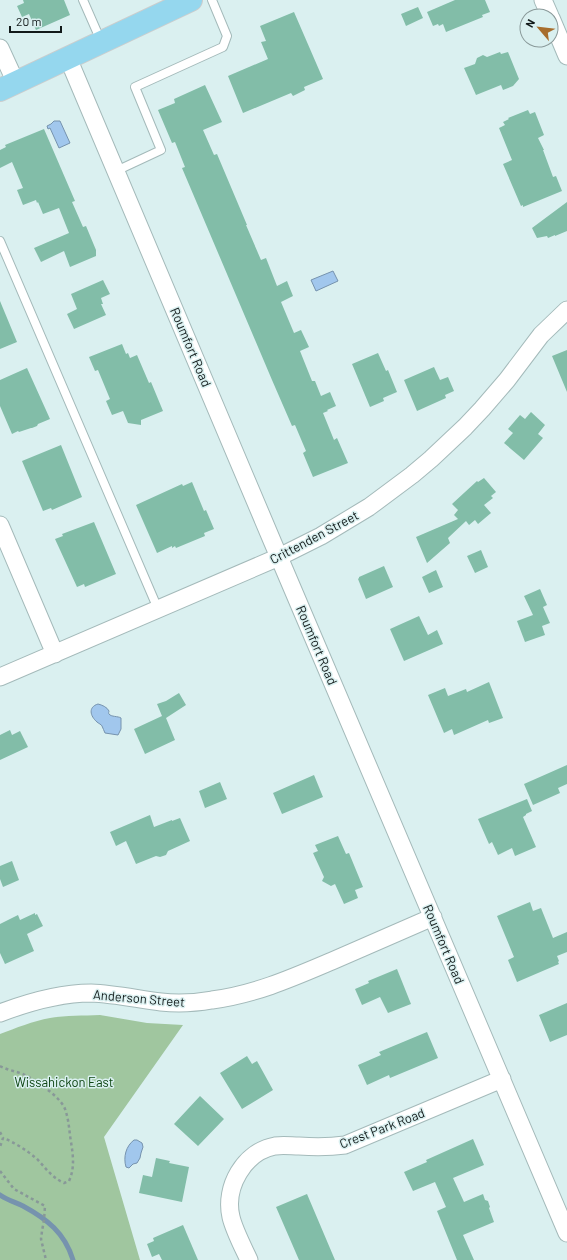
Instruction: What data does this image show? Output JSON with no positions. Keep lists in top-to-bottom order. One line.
{"streets":{"street":["Roumfort Road","Crittenden Street","Anderson Street","Crest Park Road"]},"crossings":[["Roumfort Road","Crittenden Street"],["Roumfort Road","Anderson Street"],["Roumfort Road","Crest Park Road"]],"parks":["Wissahickon East"],"scale_bar":"20 m","north":"top left"}
